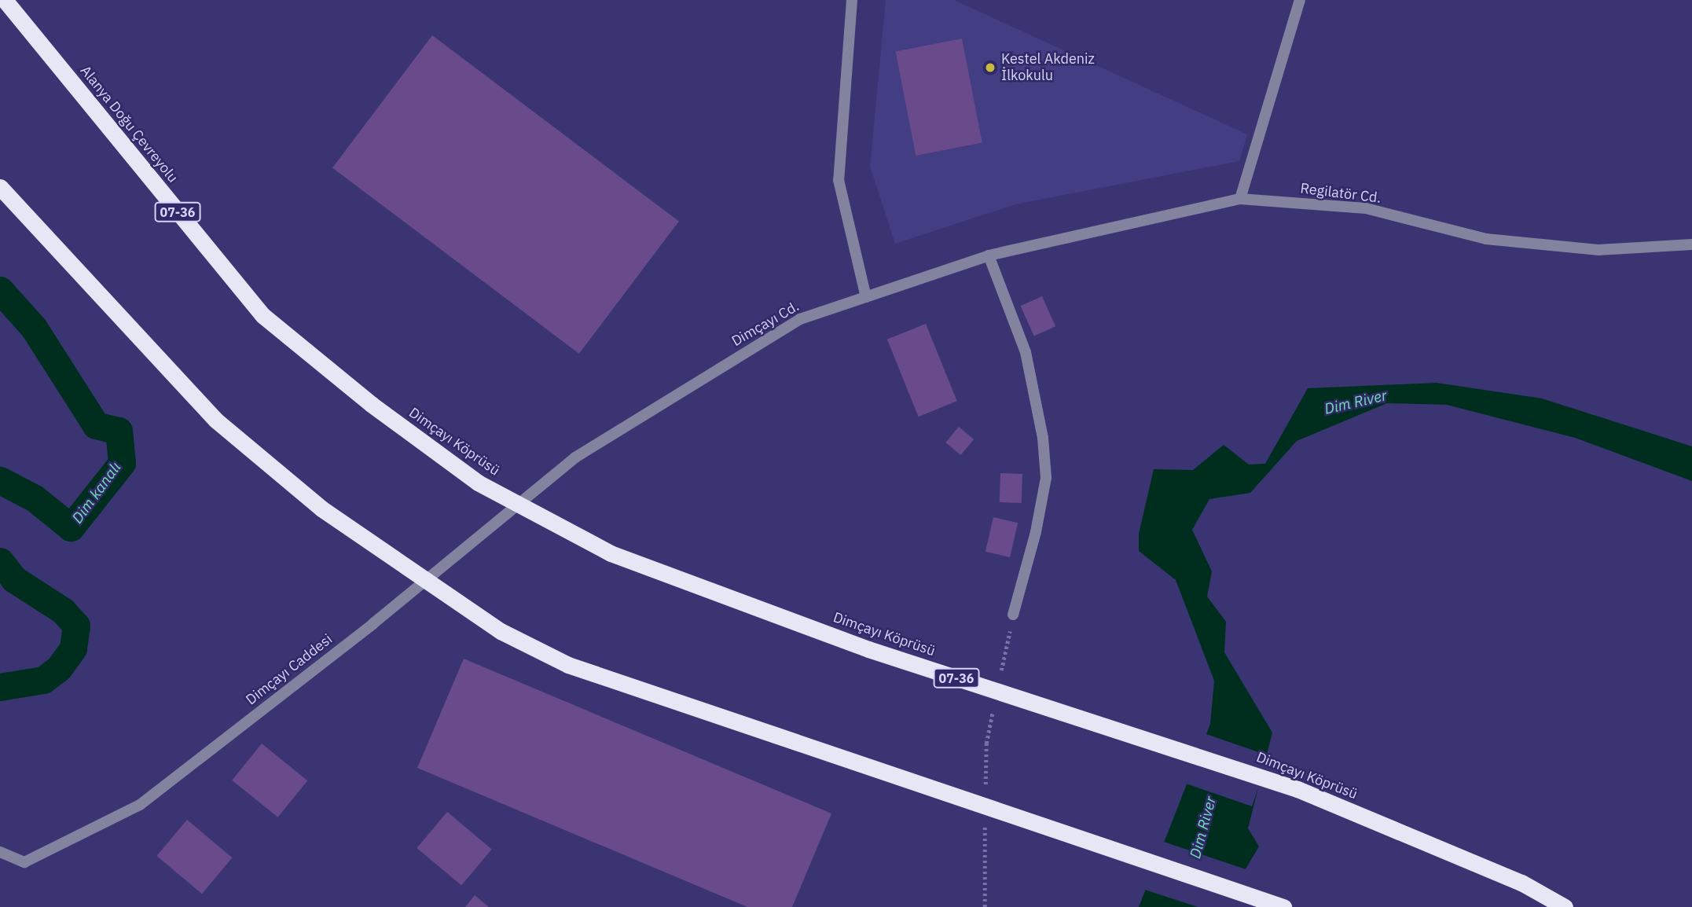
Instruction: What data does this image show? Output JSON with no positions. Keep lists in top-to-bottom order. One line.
{"streets":{"highway":["Alanya Doğu Çevreyolu","07-36","Dimçayı Köprüsü"],"street":["Regilatör Cd.","Dimçayı Cd.","Dimçayı Caddesi"]},"crossings":[["Alanya Doğu Çevreyolu","Dimçayı Köprüsü"],["Regilatör Cd.","Dimçayı Cd."],["Dimçayı Cd.","Dimçayı Caddesi"]],"water":["Dim River","Dim kanalı"],"places":["Kestel Akdeniz İlkokulu"]}
